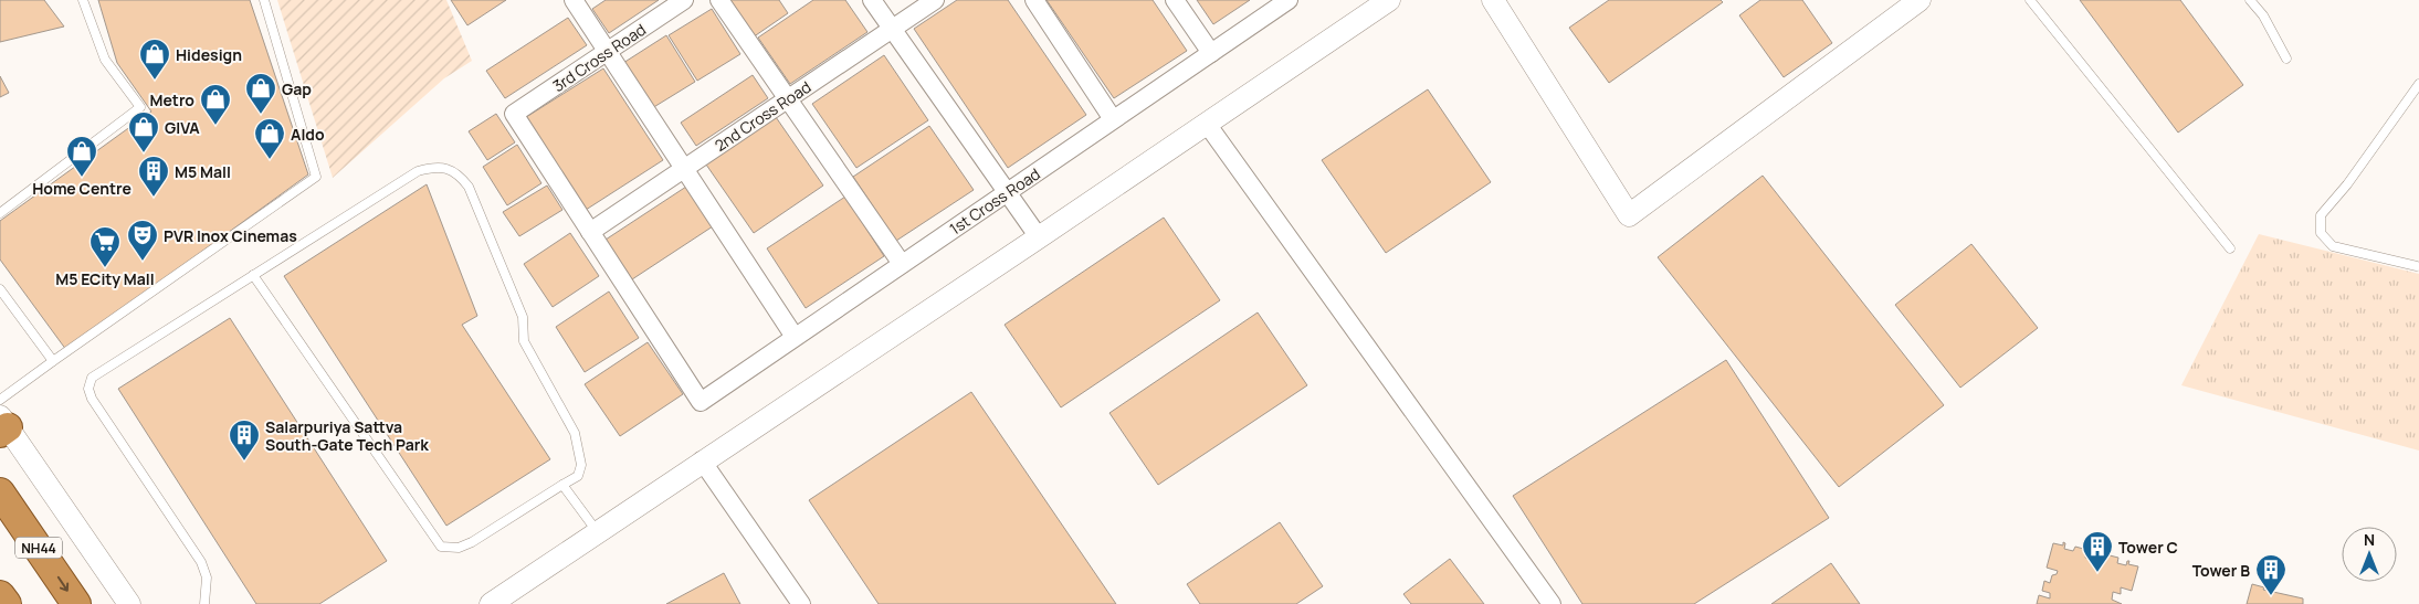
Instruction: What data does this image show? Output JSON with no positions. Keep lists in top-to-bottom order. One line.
{"streets":{"highway":["NH44"],"street":["3rd Cross Road","2nd Cross Road","1st Cross Road"]},"crossings":[["3rd Cross Road","2nd Cross Road"],["3rd Cross Road","1st Cross Road"],["2nd Cross Road","1st Cross Road"]],"places":{"shop":["Hidesign","Gap","Metro","GIVA","Aldo","Home Centre"],"building":["M5 Mall","Salarpuriya Sattva South-Gate Tech Park","Tower C","Tower B"],"theatre":["PVR Inox Cinemas"],"supermarket":["M5 ECity Mall"]},"north":"top"}
